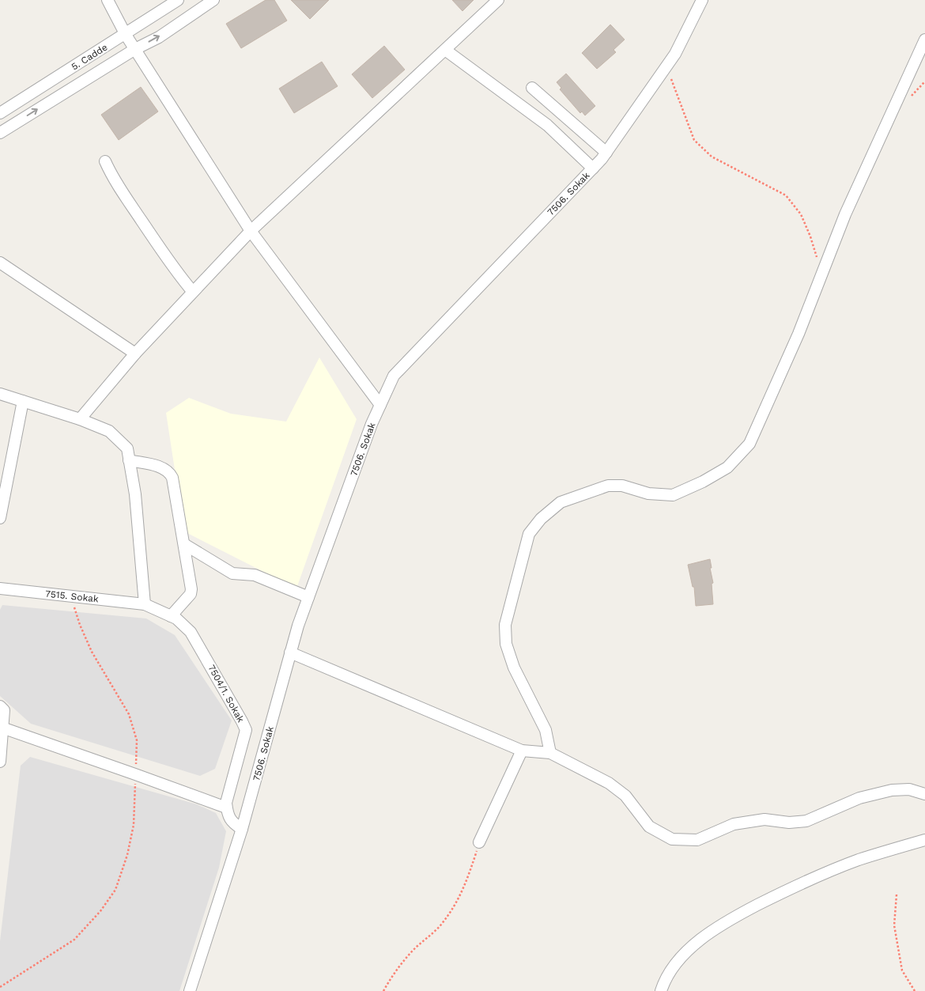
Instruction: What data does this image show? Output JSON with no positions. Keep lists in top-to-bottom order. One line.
{"streets":{"street":["5. Cadde","7506. Sokak","7515. Sokak","7504/1. Sokak"]},"crossings":[["7515. Sokak","7504/1. Sokak"]]}
